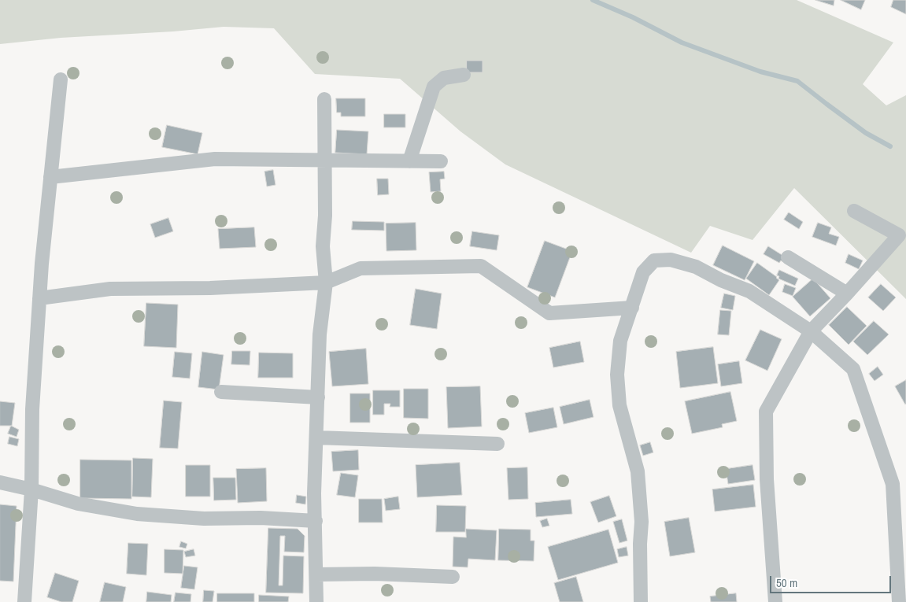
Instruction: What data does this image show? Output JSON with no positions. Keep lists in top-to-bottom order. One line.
{"scale_bar":"50 m"}
